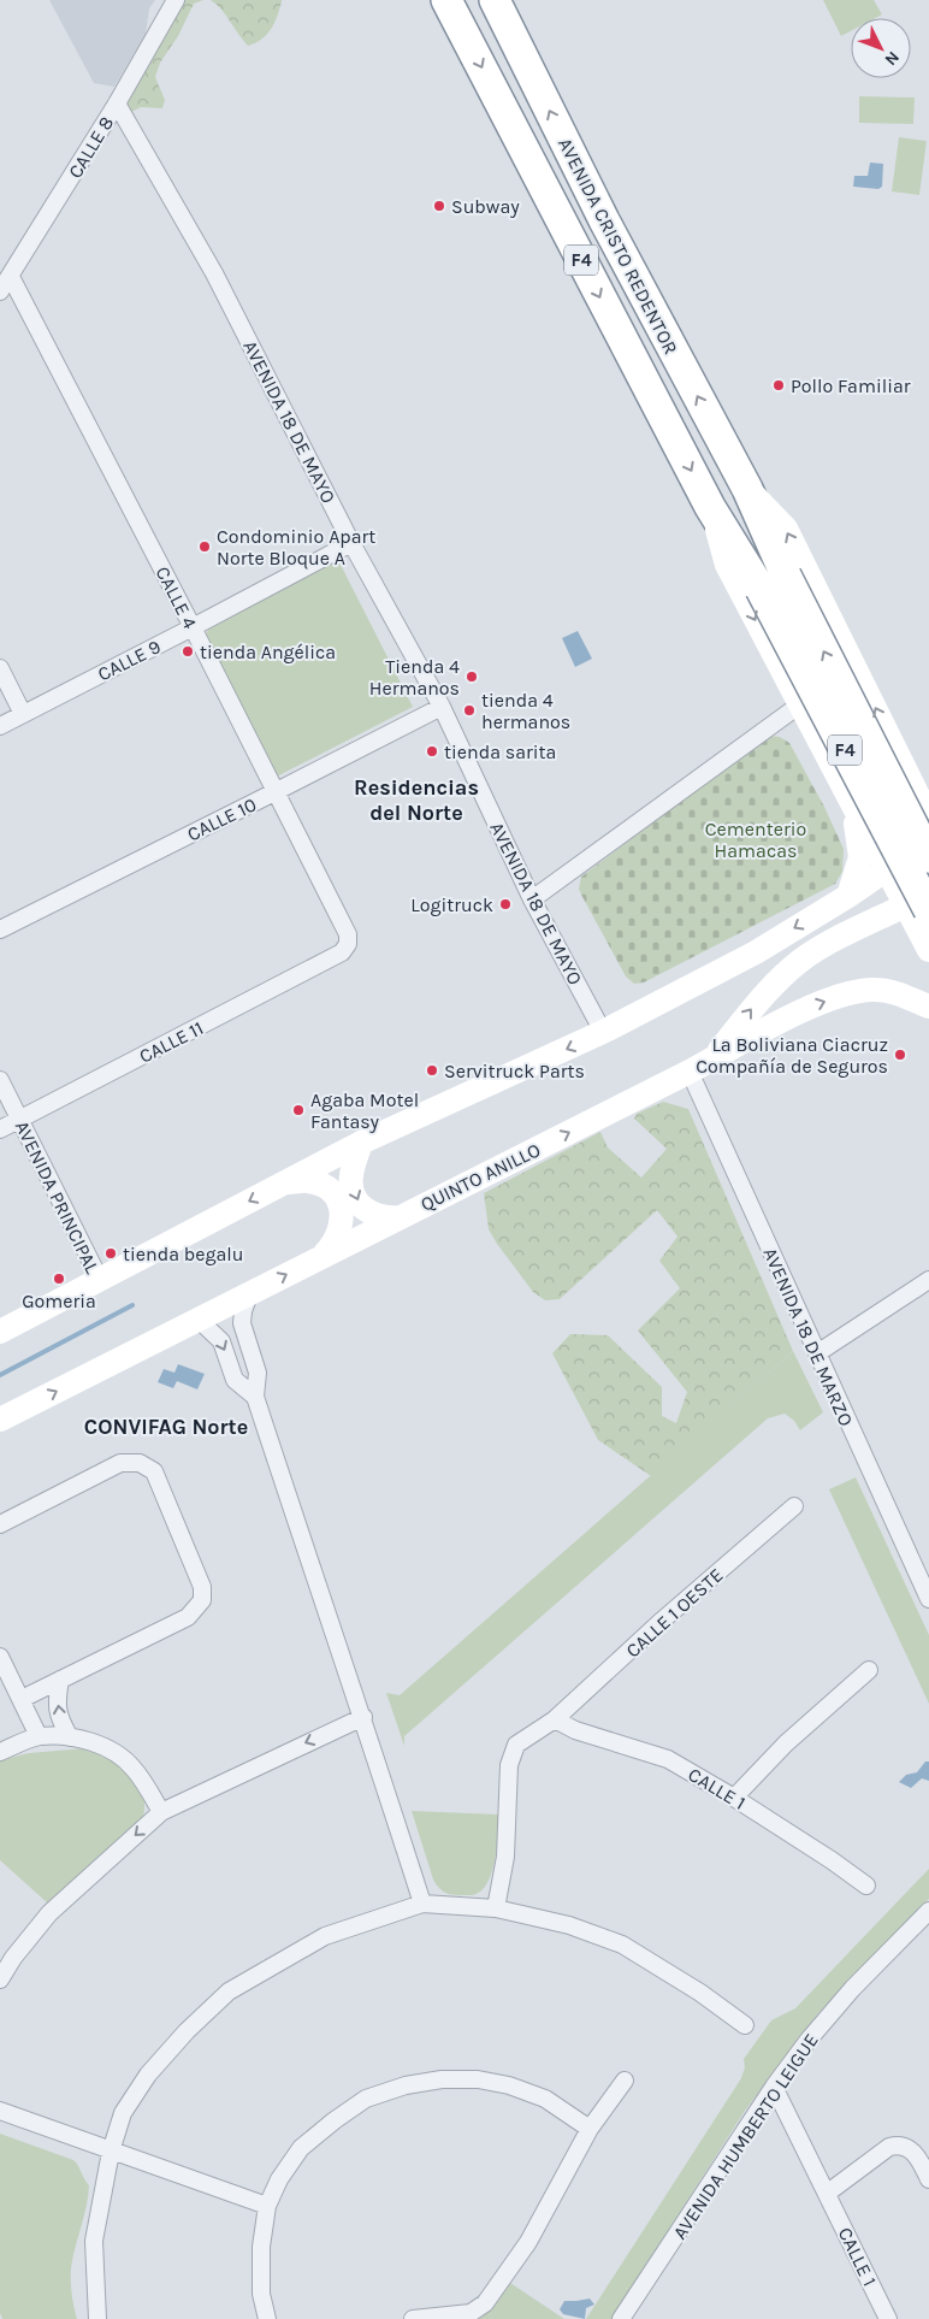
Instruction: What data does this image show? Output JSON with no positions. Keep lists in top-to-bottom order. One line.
{"streets":{"highway":["AVENIDA CRISTO REDENTOR","F4"],"main road":["QUINTO ANILLO"],"street":["CALLE 8","AVENIDA 18 DE MAYO","CALLE 4","CALLE 9","CALLE 10","CALLE 11","AVENIDA PRINCIPAL","AVENIDA 18 DE MARZO","CALLE 1 OESTE","CALLE 1","AVENIDA HUMBERTO LEIGUE"]},"crossings":[["CALLE 8","AVENIDA 18 DE MAYO"],["CALLE 8","CALLE 4"],["AVENIDA CRISTO REDENTOR","QUINTO ANILLO"],["AVENIDA 18 DE MAYO","CALLE 9"],["AVENIDA 18 DE MAYO","CALLE 10"],["CALLE 4","CALLE 9"],["CALLE 4","CALLE 10"],["CALLE 4","CALLE 11"],["CALLE 11","AVENIDA PRINCIPAL"],["QUINTO ANILLO","AVENIDA 18 DE MARZO"],["CALLE 1 OESTE","CALLE 1"],["CALLE 1","AVENIDA HUMBERTO LEIGUE"]],"districts":["Residencias del Norte","CONVIFAG Norte"],"parks":["Cementerio Hamacas"],"places":["Subway","Pollo Familiar","Condominio Apart Norte Bloque A","tienda Angélica","Tienda 4 Hermanos","tienda 4 hermanos","tienda sarita","Logitruck","La Boliviana Ciacruz Compañía de Seguros","Servitruck Parts","Agaba Motel Fantasy","tienda begalu","Gomeria"],"north":"bottom right"}
